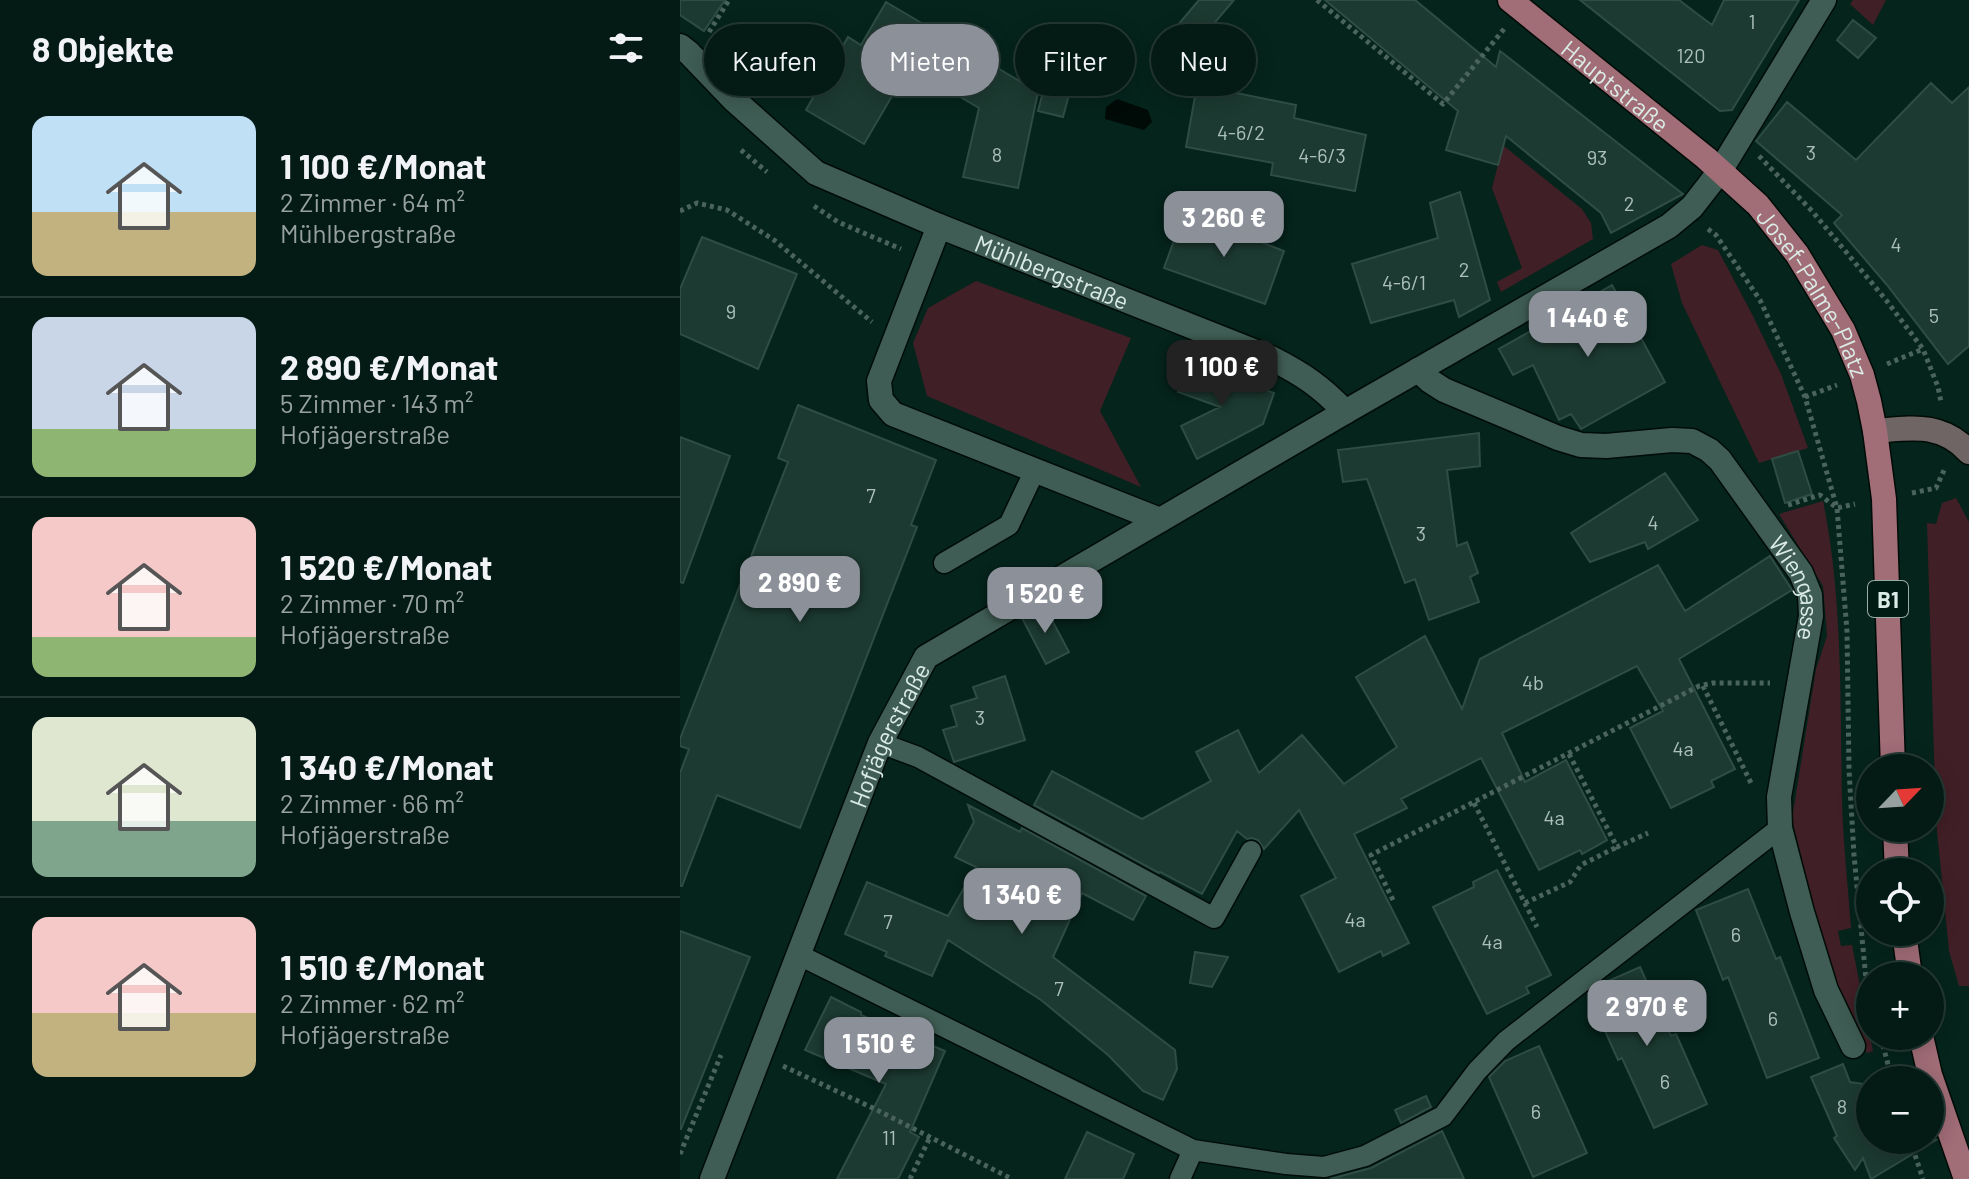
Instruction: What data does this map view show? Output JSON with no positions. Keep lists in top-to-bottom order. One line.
{"streets":{"main road":["Hauptstraße","Josef-Palme-Platz","B1"],"street":["Mühlbergstraße","Wiengasse","Hofjägerstraße"]},"crossings":[["Hauptstraße","Josef-Palme-Platz"],["Mühlbergstraße","Hofjägerstraße"],["Josef-Palme-Platz","B1"]],"house_numbers":["1","120","4-6/2","3","8","4-6/3","93","2","4","2","4-6/1","9","5","7","4","3","4b","3","4a","4a","4a","7","6","4a","7","6","6","8","6","11"],"north":"top right","page":{"heading":"8 Objekte","chip":["Kaufen","Mieten","Filter","Neu"],"list":[{"name":"1 100 €/Monat","note":"2 Zimmer · 64 m² · Mühlbergstraße"},{"name":"2 890 €/Monat","note":"5 Zimmer · 143 m² · Hofjägerstraße"},{"name":"1 520 €/Monat","note":"2 Zimmer · 70 m² · Hofjägerstraße"},{"name":"1 340 €/Monat","note":"2 Zimmer · 66 m² · Hofjägerstraße"},{"name":"1 510 €/Monat","note":"2 Zimmer · 62 m² · Hofjägerstraße"}],"price":["3 260 €","1 440 €","1 100 €","2 890 €","1 520 €","1 340 €","2 970 €","1 510 €"],"map_buttons":["+","−"]}}
